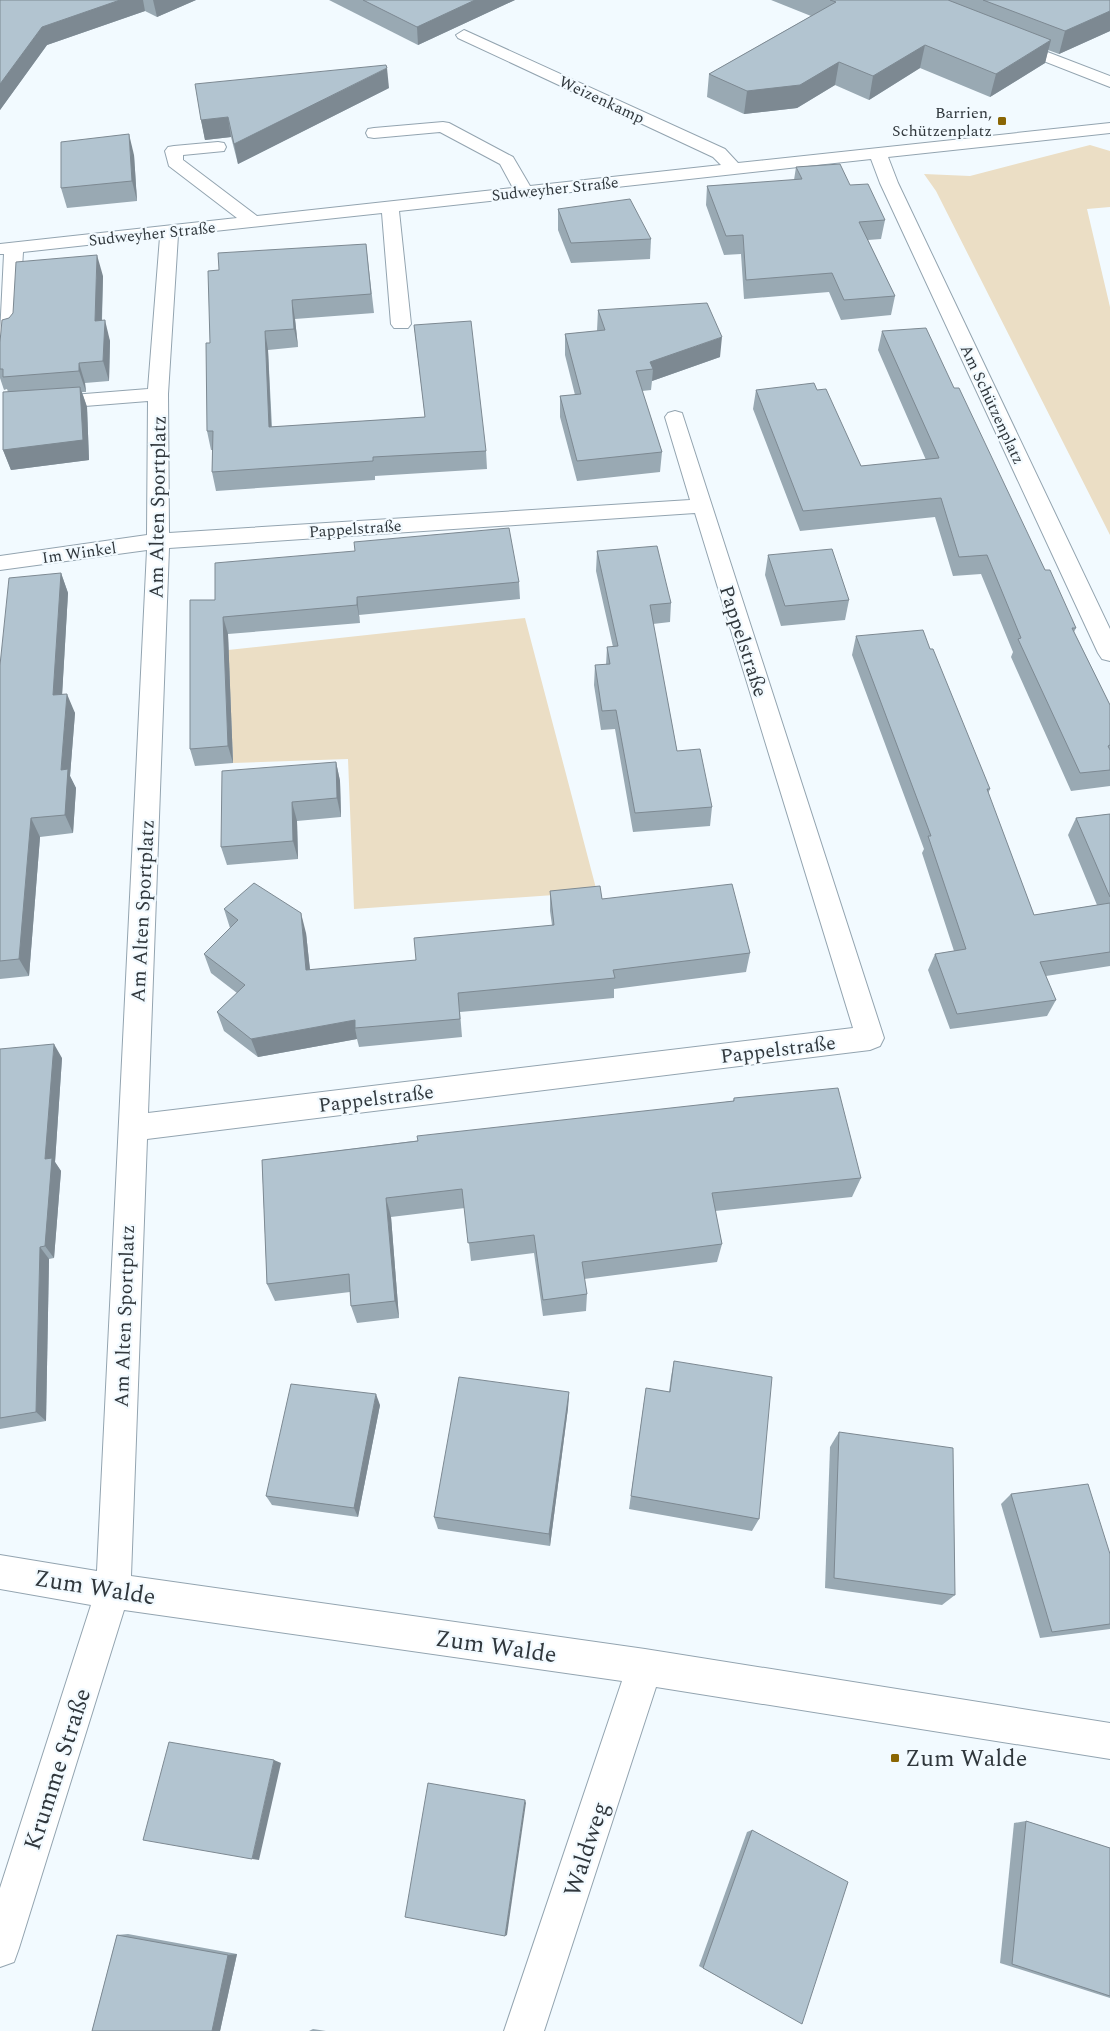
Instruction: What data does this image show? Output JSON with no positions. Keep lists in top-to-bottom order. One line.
{"streets":{"street":["Weizenkamp","Sudweyher Straße","Am Schützenplatz","Am Alten Sportplatz","Pappelstraße","Im Winkel","Zum Walde","Krumme Straße","Waldweg"]},"crossings":[["Weizenkamp","Sudweyher Straße"],["Sudweyher Straße","Am Schützenplatz"],["Sudweyher Straße","Am Alten Sportplatz"],["Am Alten Sportplatz","Pappelstraße"],["Am Alten Sportplatz","Im Winkel"],["Am Alten Sportplatz","Zum Walde"],["Am Alten Sportplatz","Krumme Straße"],["Pappelstraße","Im Winkel"],["Zum Walde","Krumme Straße"],["Zum Walde","Waldweg"]],"places":{"transit":["Barrien, Schützenplatz","Zum Walde"]}}
